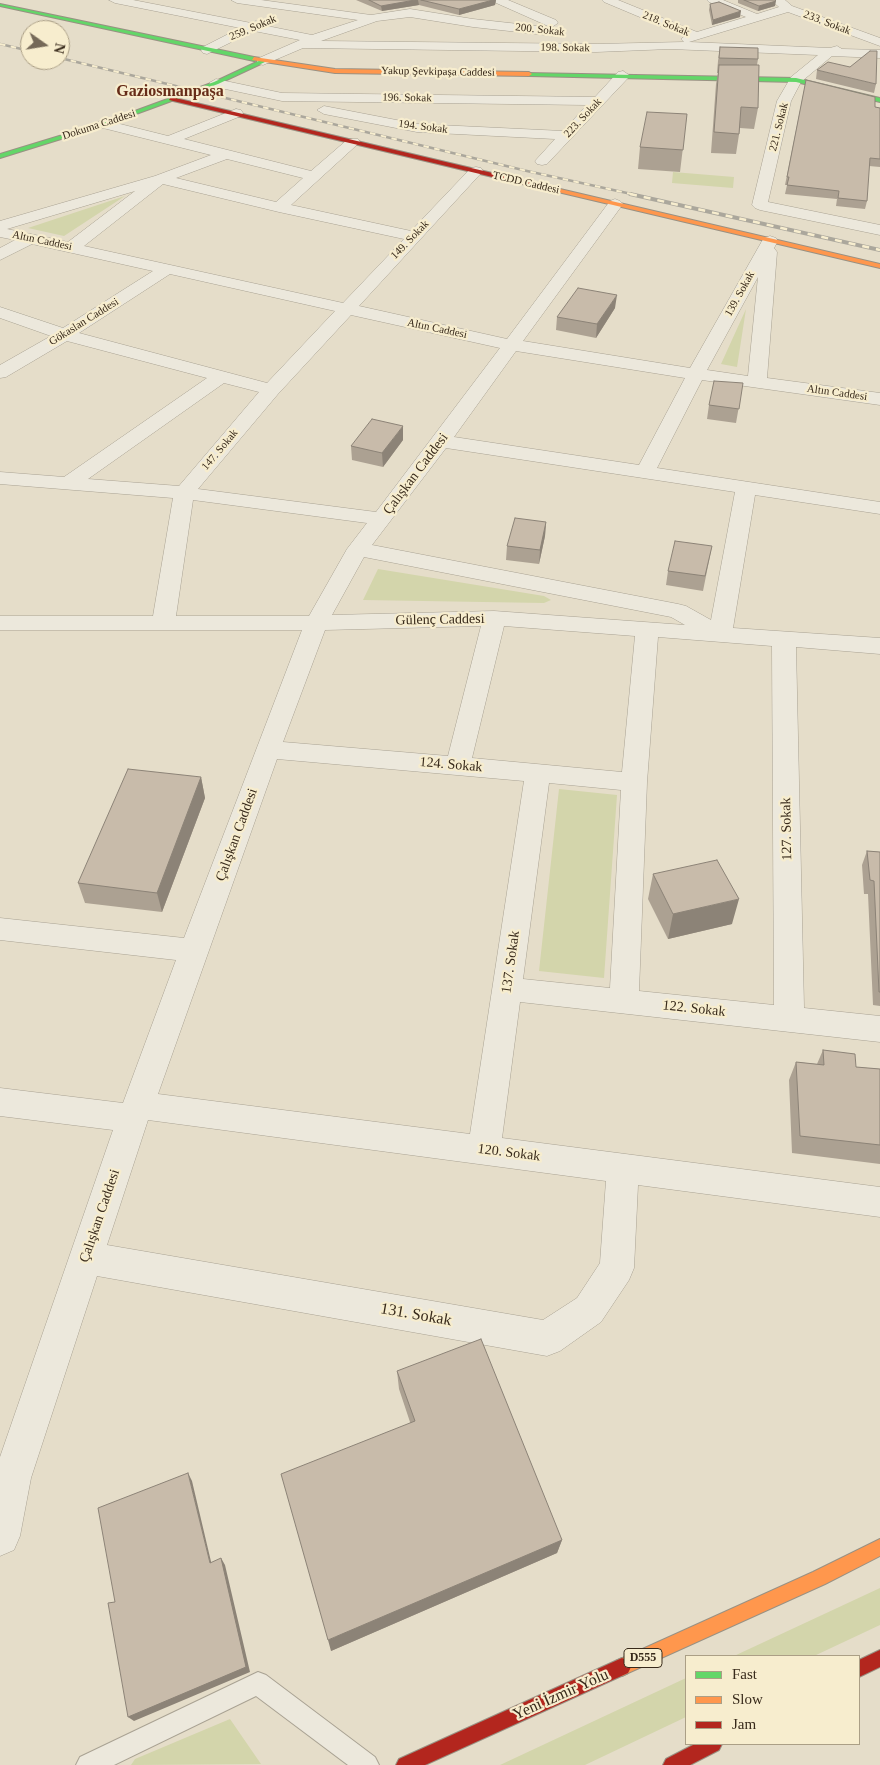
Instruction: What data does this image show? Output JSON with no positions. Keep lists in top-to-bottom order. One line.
{"streets":{"main road":["Yakup Şevkipaşa Caddesi","Dokuma Caddesi","TCDD Caddesi","D555","Yeni İzmir Yolu"],"street":["233. Sokak","218. Sokak","259. Sokak","200. Sokak","198. Sokak","196. Sokak","223. Sokak","194. Sokak","221. Sokak","149. Sokak","Altın Caddesi","139. Sokak","Gökaslan Caddesi","147. Sokak","Çalışkan Caddesi","Gülenç Caddesi","124. Sokak","127. Sokak","137. Sokak","122. Sokak","120. Sokak","131. Sokak"]},"crossings":[["233. Sokak","221. Sokak"],["259. Sokak","198. Sokak"],["259. Sokak","Yakup Şevkipaşa Caddesi"],["198. Sokak","Yakup Şevkipaşa Caddesi"],["198. Sokak","221. Sokak"],["Yakup Şevkipaşa Caddesi","223. Sokak"],["Yakup Şevkipaşa Caddesi","Dokuma Caddesi"],["Yakup Şevkipaşa Caddesi","221. Sokak"],["196. Sokak","223. Sokak"],["196. Sokak","Dokuma Caddesi"],["196. Sokak","194. Sokak"],["223. Sokak","194. Sokak"],["Dokuma Caddesi","TCDD Caddesi"],["TCDD Caddesi","149. Sokak"],["TCDD Caddesi","139. Sokak"],["TCDD Caddesi","Çalışkan Caddesi"],["149. Sokak","Altın Caddesi"],["149. Sokak","147. Sokak"],["Altın Caddesi","139. Sokak"],["Altın Caddesi","Gökaslan Caddesi"],["Altın Caddesi","147. Sokak"],["Altın Caddesi","Çalışkan Caddesi"],["Çalışkan Caddesi","Gülenç Caddesi"],["Çalışkan Caddesi","124. Sokak"],["Çalışkan Caddesi","120. Sokak"],["Çalışkan Caddesi","131. Sokak"],["Gülenç Caddesi","127. Sokak"],["124. Sokak","137. Sokak"],["127. Sokak","122. Sokak"],["137. Sokak","122. Sokak"],["137. Sokak","120. Sokak"],["120. Sokak","131. Sokak"]],"districts":["Gaziosmanpaşa"],"legend":["Fast","Slow","Jam"],"north":"right"}
